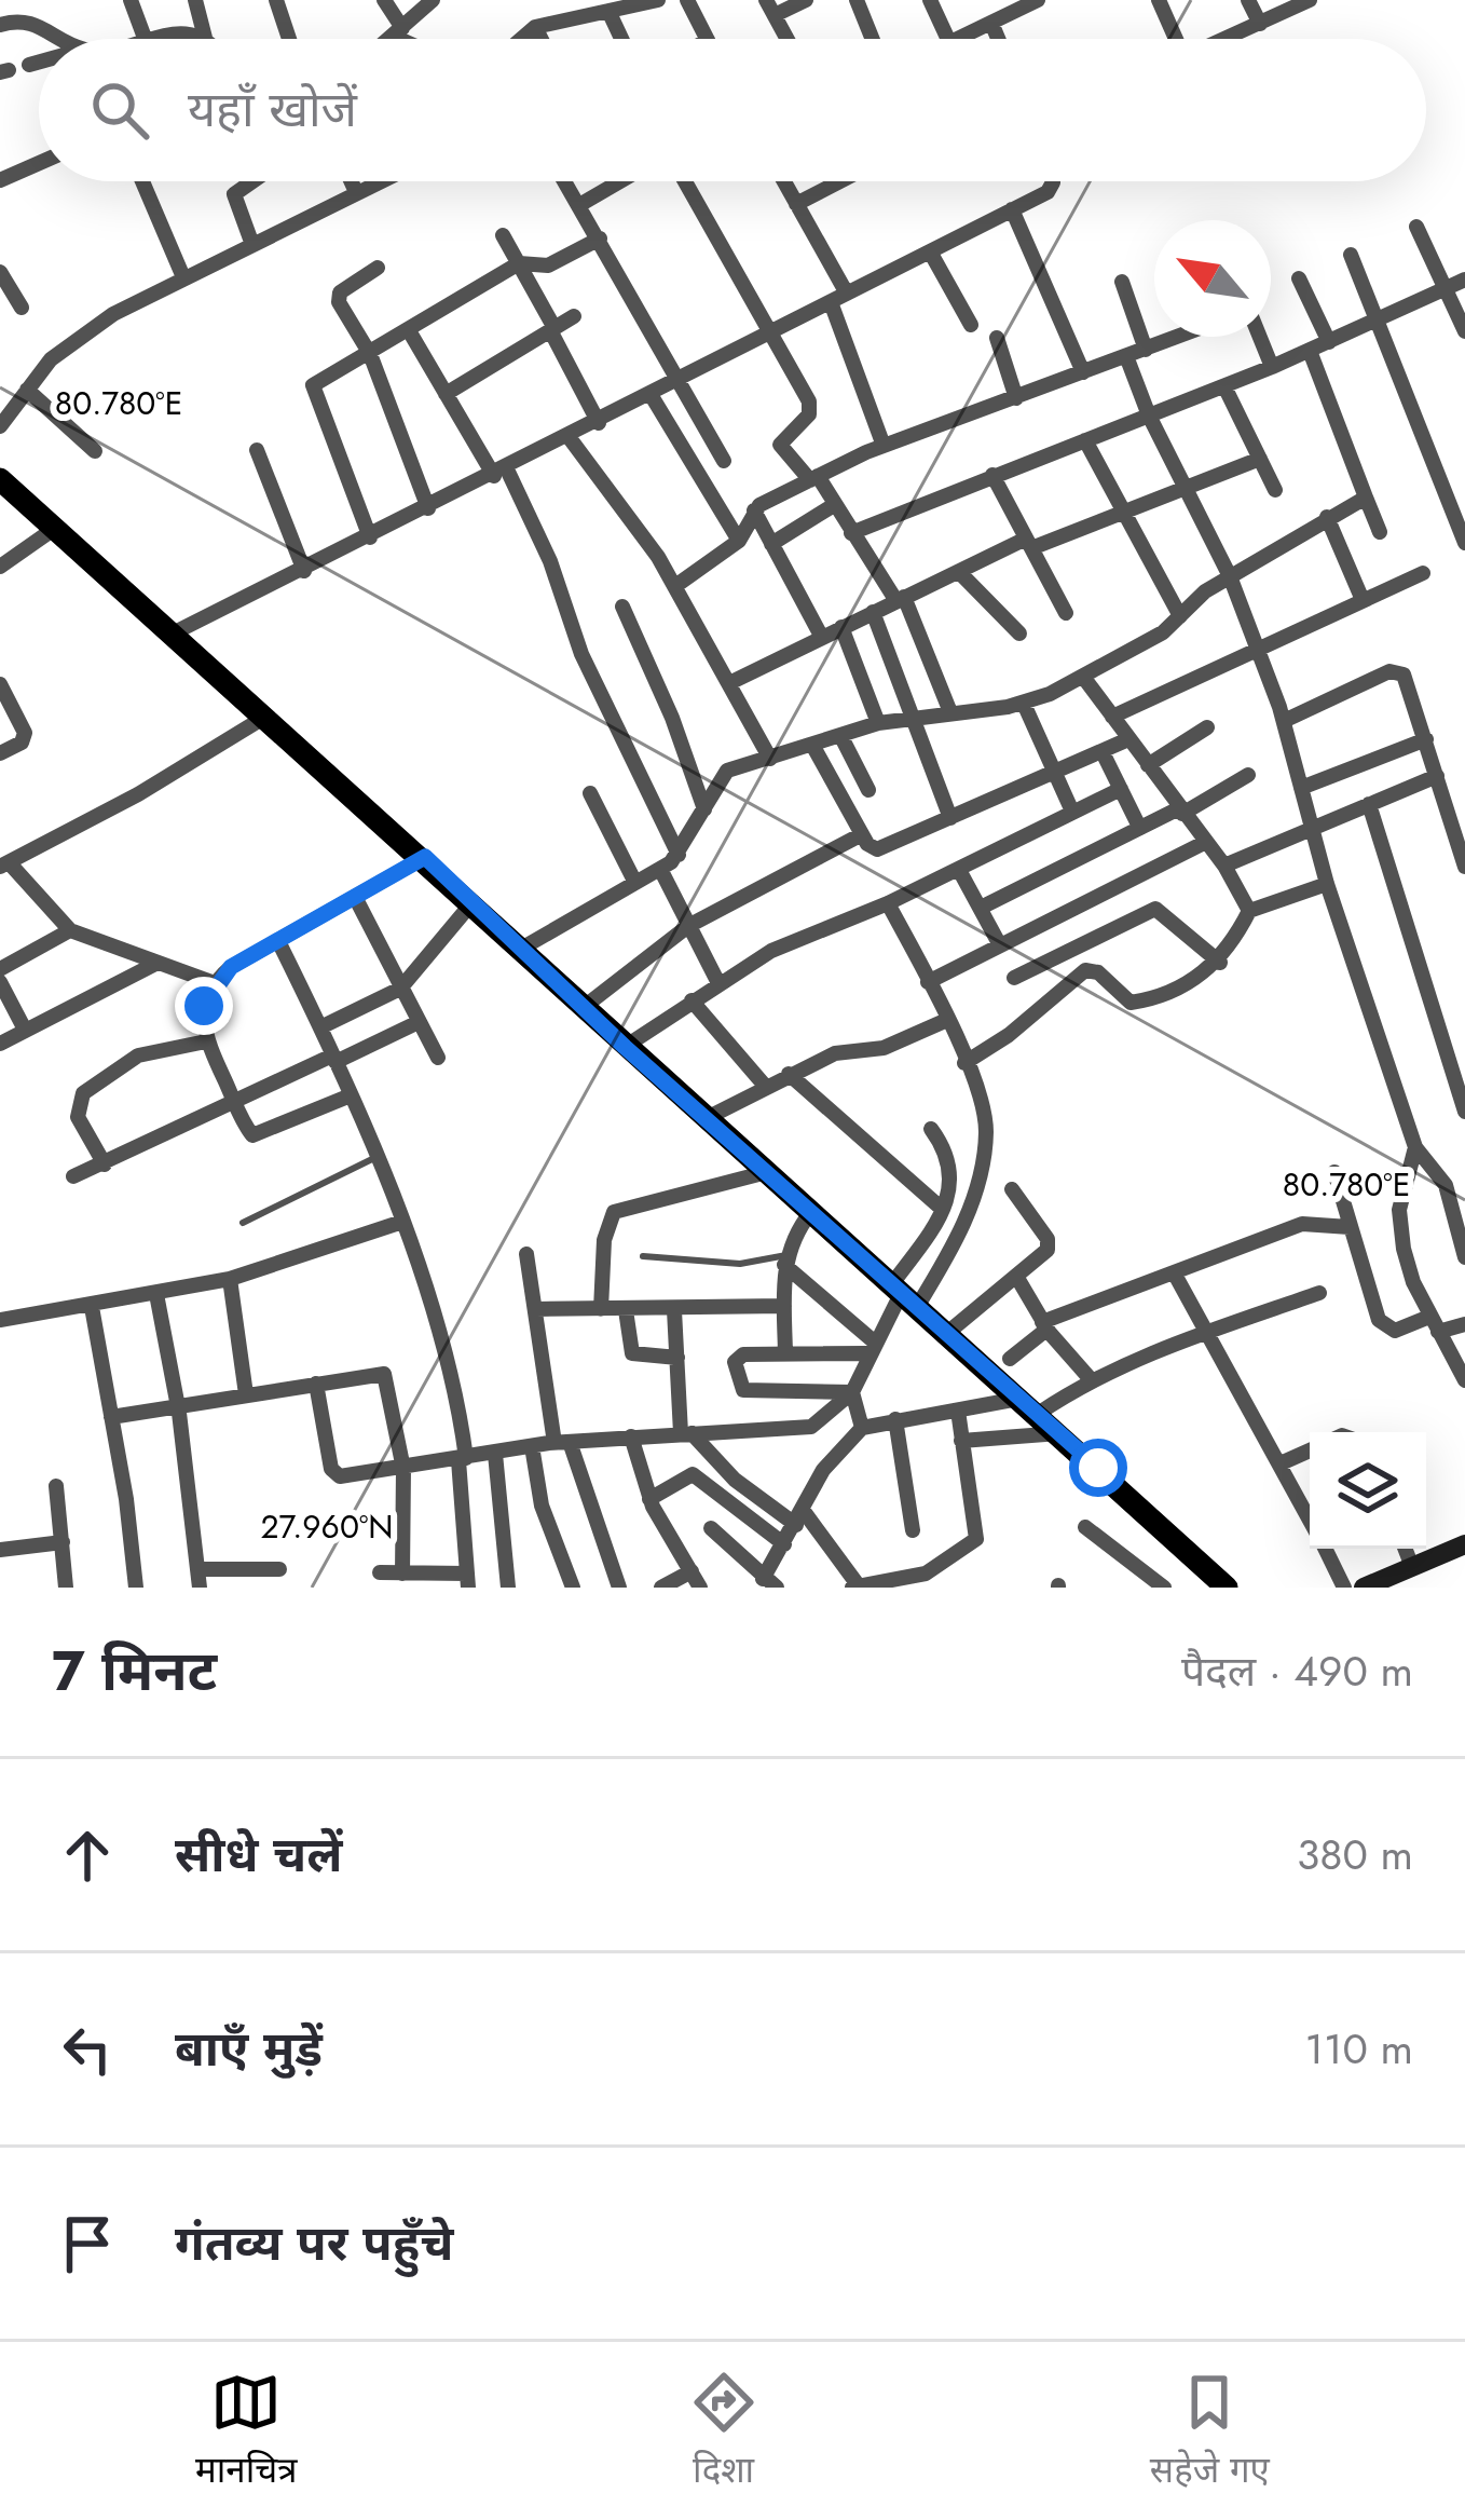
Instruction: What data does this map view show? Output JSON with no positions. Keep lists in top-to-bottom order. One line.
{"north":"top left","page":{"search":"यहाँ खोजें","heading":["7 मिनट","पैदल · 490 m"],"list":[["सीधे चलें","380 m"],["बाएँ मुड़ें","110 m"],"गंतव्य पर पहुँचे"],"nav":["मानचित्र","दिशा","सहेजे गए"]},"coordinates":["80.780°E","27.960°N"]}
